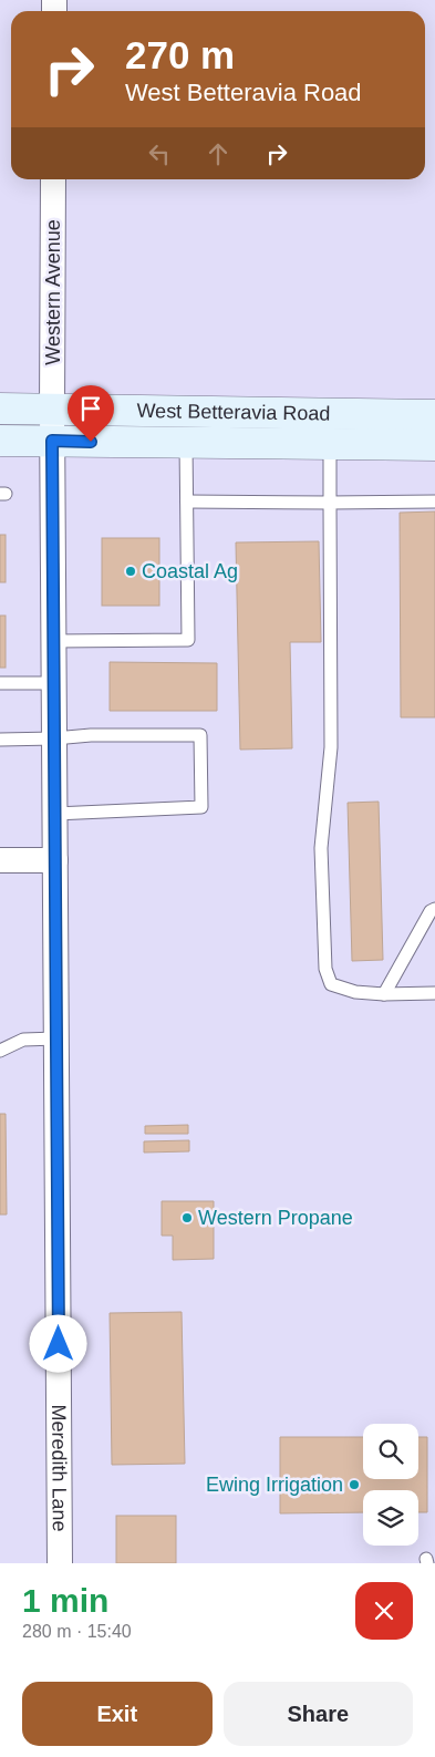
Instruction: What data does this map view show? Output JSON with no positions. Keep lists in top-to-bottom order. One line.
{"streets":{"main road":["West Betteravia Road"],"street":["Western Avenue","Meredith Lane"]},"crossings":[["Western Avenue","West Betteravia Road"],["Western Avenue","Meredith Lane"],["West Betteravia Road","Meredith Lane"]],"places":["Coastal Ag","Western Propane","Ewing Irrigation"],"page":{"turn":["270 m","West Betteravia Road"],"heading":["1 min","280 m · 15:40"],"buttons":["Exit","Share"]}}
